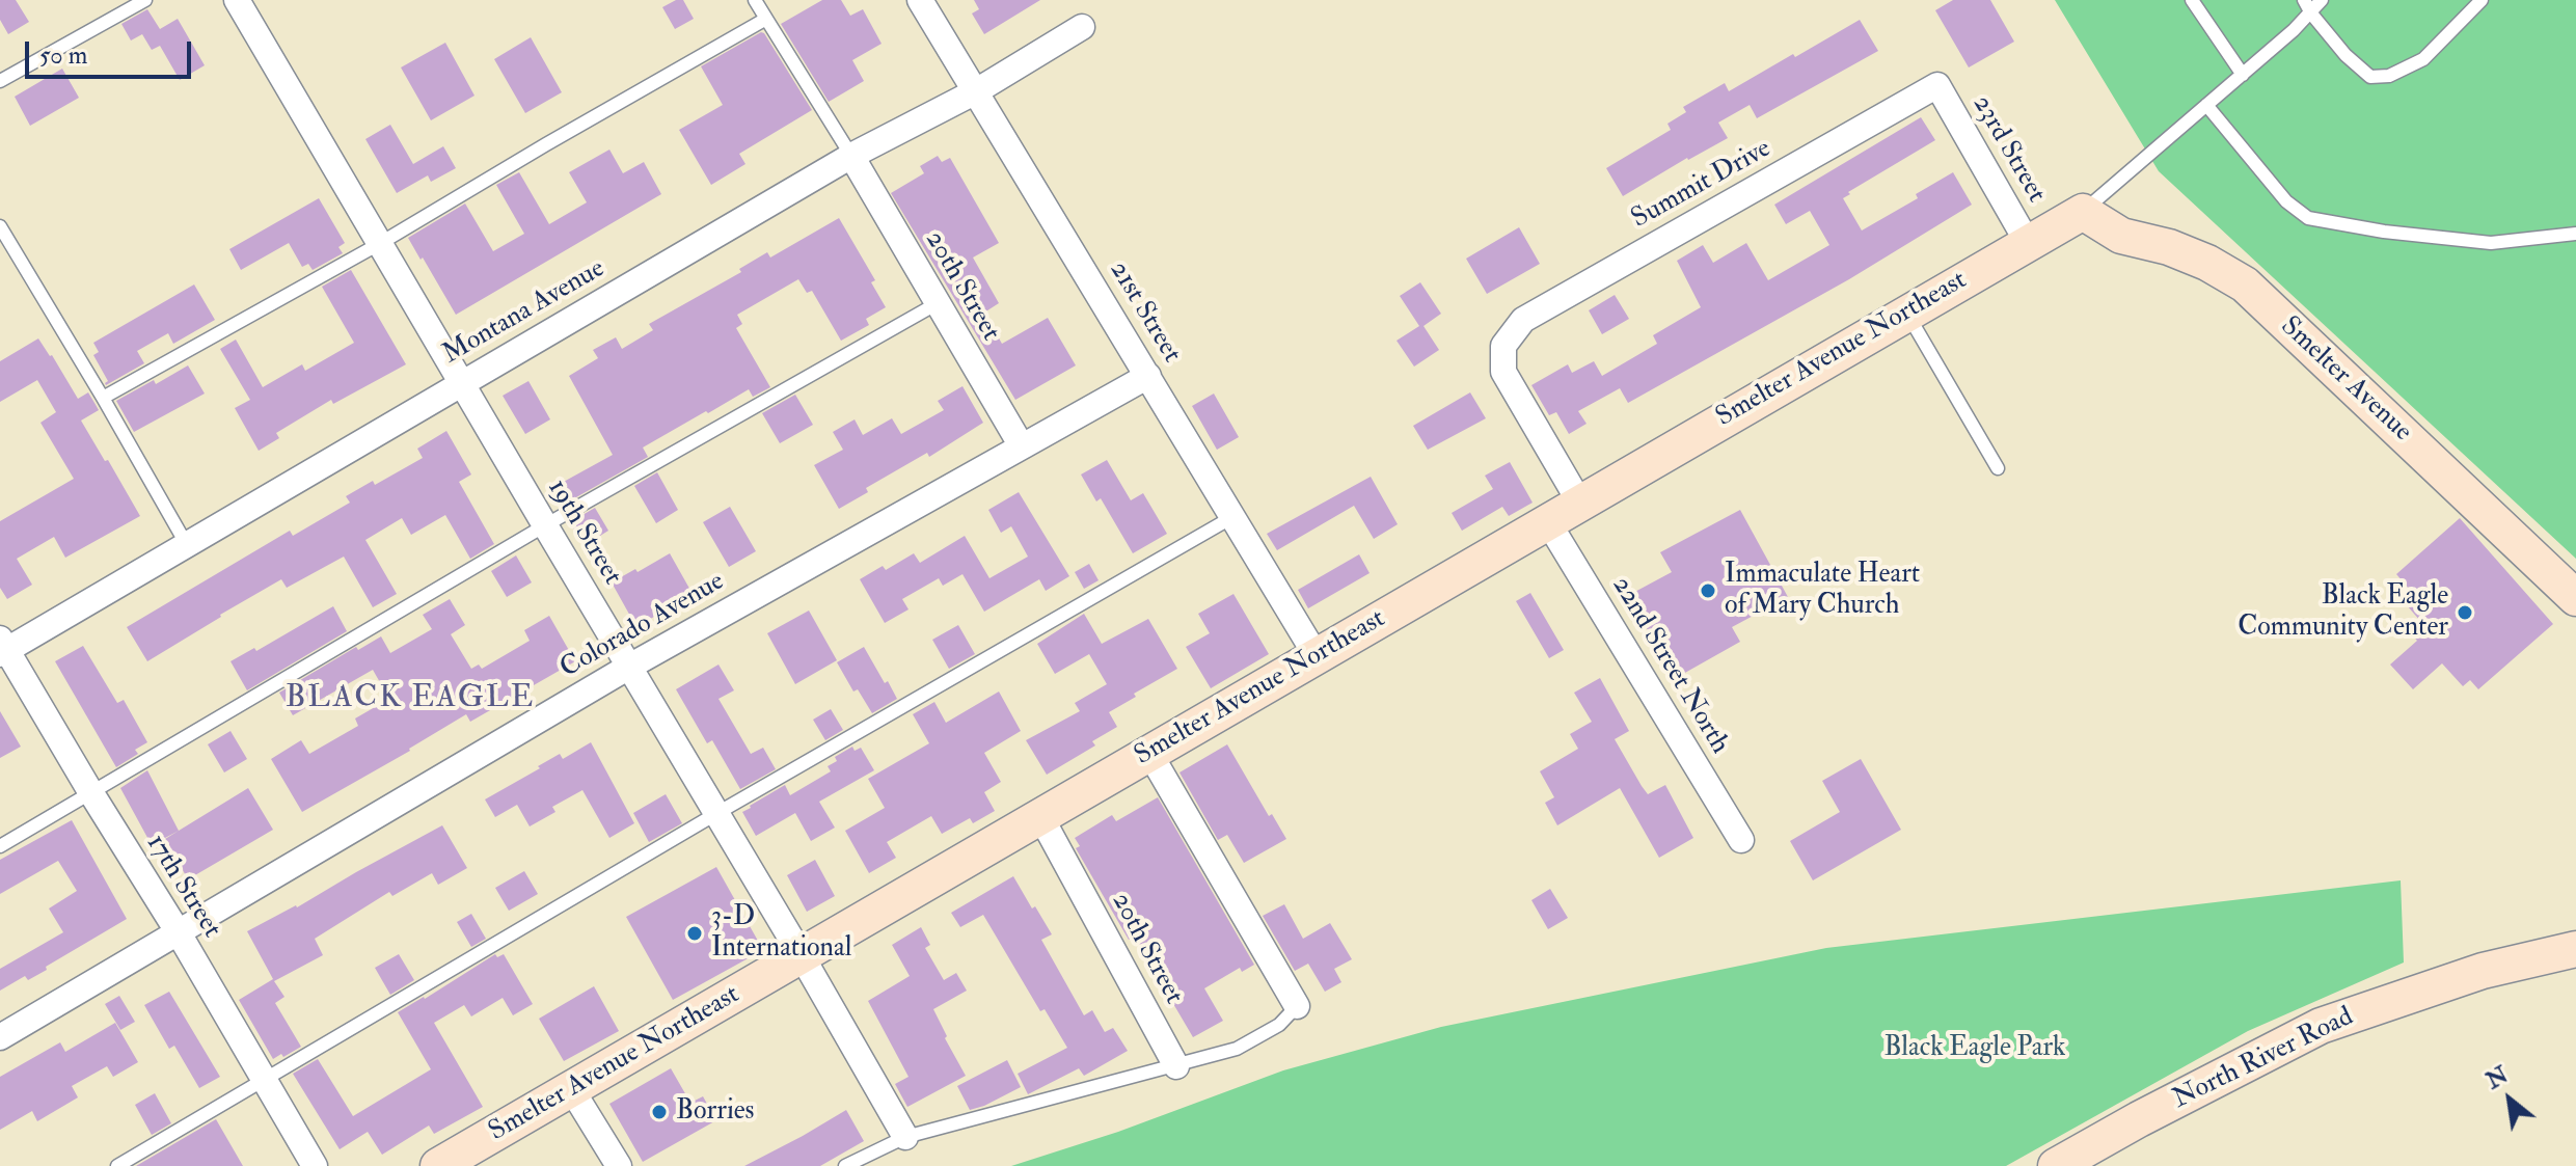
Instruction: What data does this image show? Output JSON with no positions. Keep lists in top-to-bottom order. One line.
{"streets":{"street":["23rd Street","Summit Drive","20th Street","Montana Avenue","21st Street","Smelter Avenue Northeast","Smelter Avenue","19th Street","Colorado Avenue","22nd Street North","17th Street","North River Road"]},"crossings":[["23rd Street","Summit Drive"],["23rd Street","Smelter Avenue Northeast"],["Summit Drive","Smelter Avenue Northeast"],["20th Street","Montana Avenue"],["20th Street","Smelter Avenue Northeast"],["20th Street","Colorado Avenue"],["Montana Avenue","21st Street"],["Montana Avenue","19th Street"],["Montana Avenue","17th Street"],["21st Street","Smelter Avenue Northeast"],["21st Street","Colorado Avenue"],["Smelter Avenue Northeast","Smelter Avenue"],["Smelter Avenue Northeast","19th Street"],["Smelter Avenue Northeast","22nd Street North"],["19th Street","Colorado Avenue"],["Colorado Avenue","17th Street"]],"districts":["BLACK EAGLE"],"parks":["Black Eagle Park"],"places":["Immaculate Heart of Mary Church","Black Eagle Community Center","3-D International","Borries"],"scale_bar":"50 m","north":"top left"}
